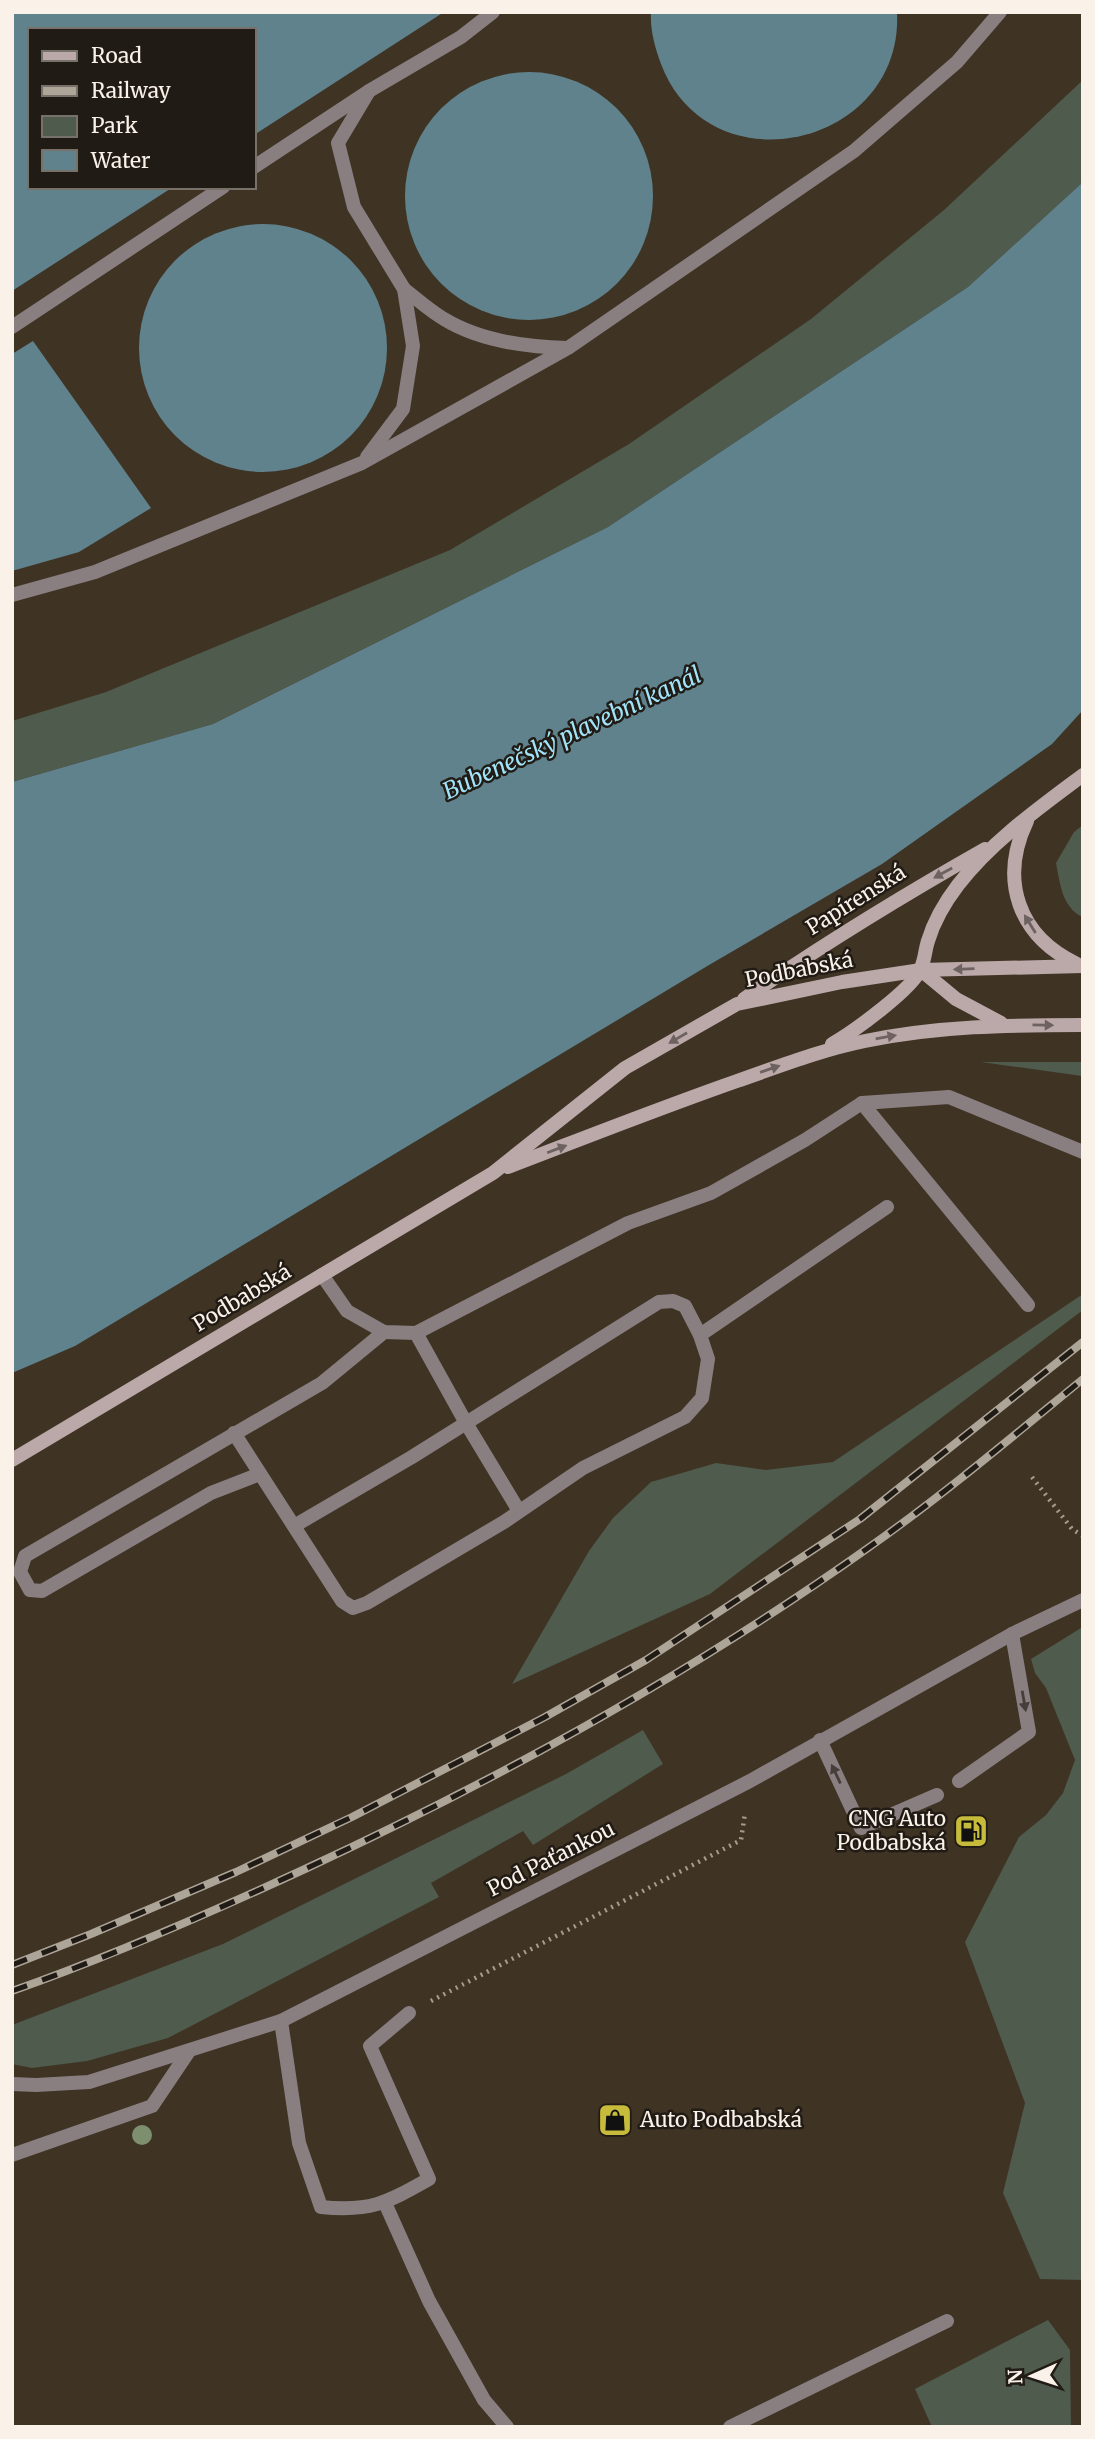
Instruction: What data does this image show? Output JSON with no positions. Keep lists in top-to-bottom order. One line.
{"streets":{"main road":["Papírenská","Podbabská"],"street":["Pod Paťankou"]},"crossings":[["Papírenská","Podbabská"]],"water":["Bubenečský plavební kanál"],"places":{"fuel station":["CNG Auto Podbabská"],"shop":["Auto Podbabská"]},"legend":["Road","Railway","Park","Water"],"north":"left"}
